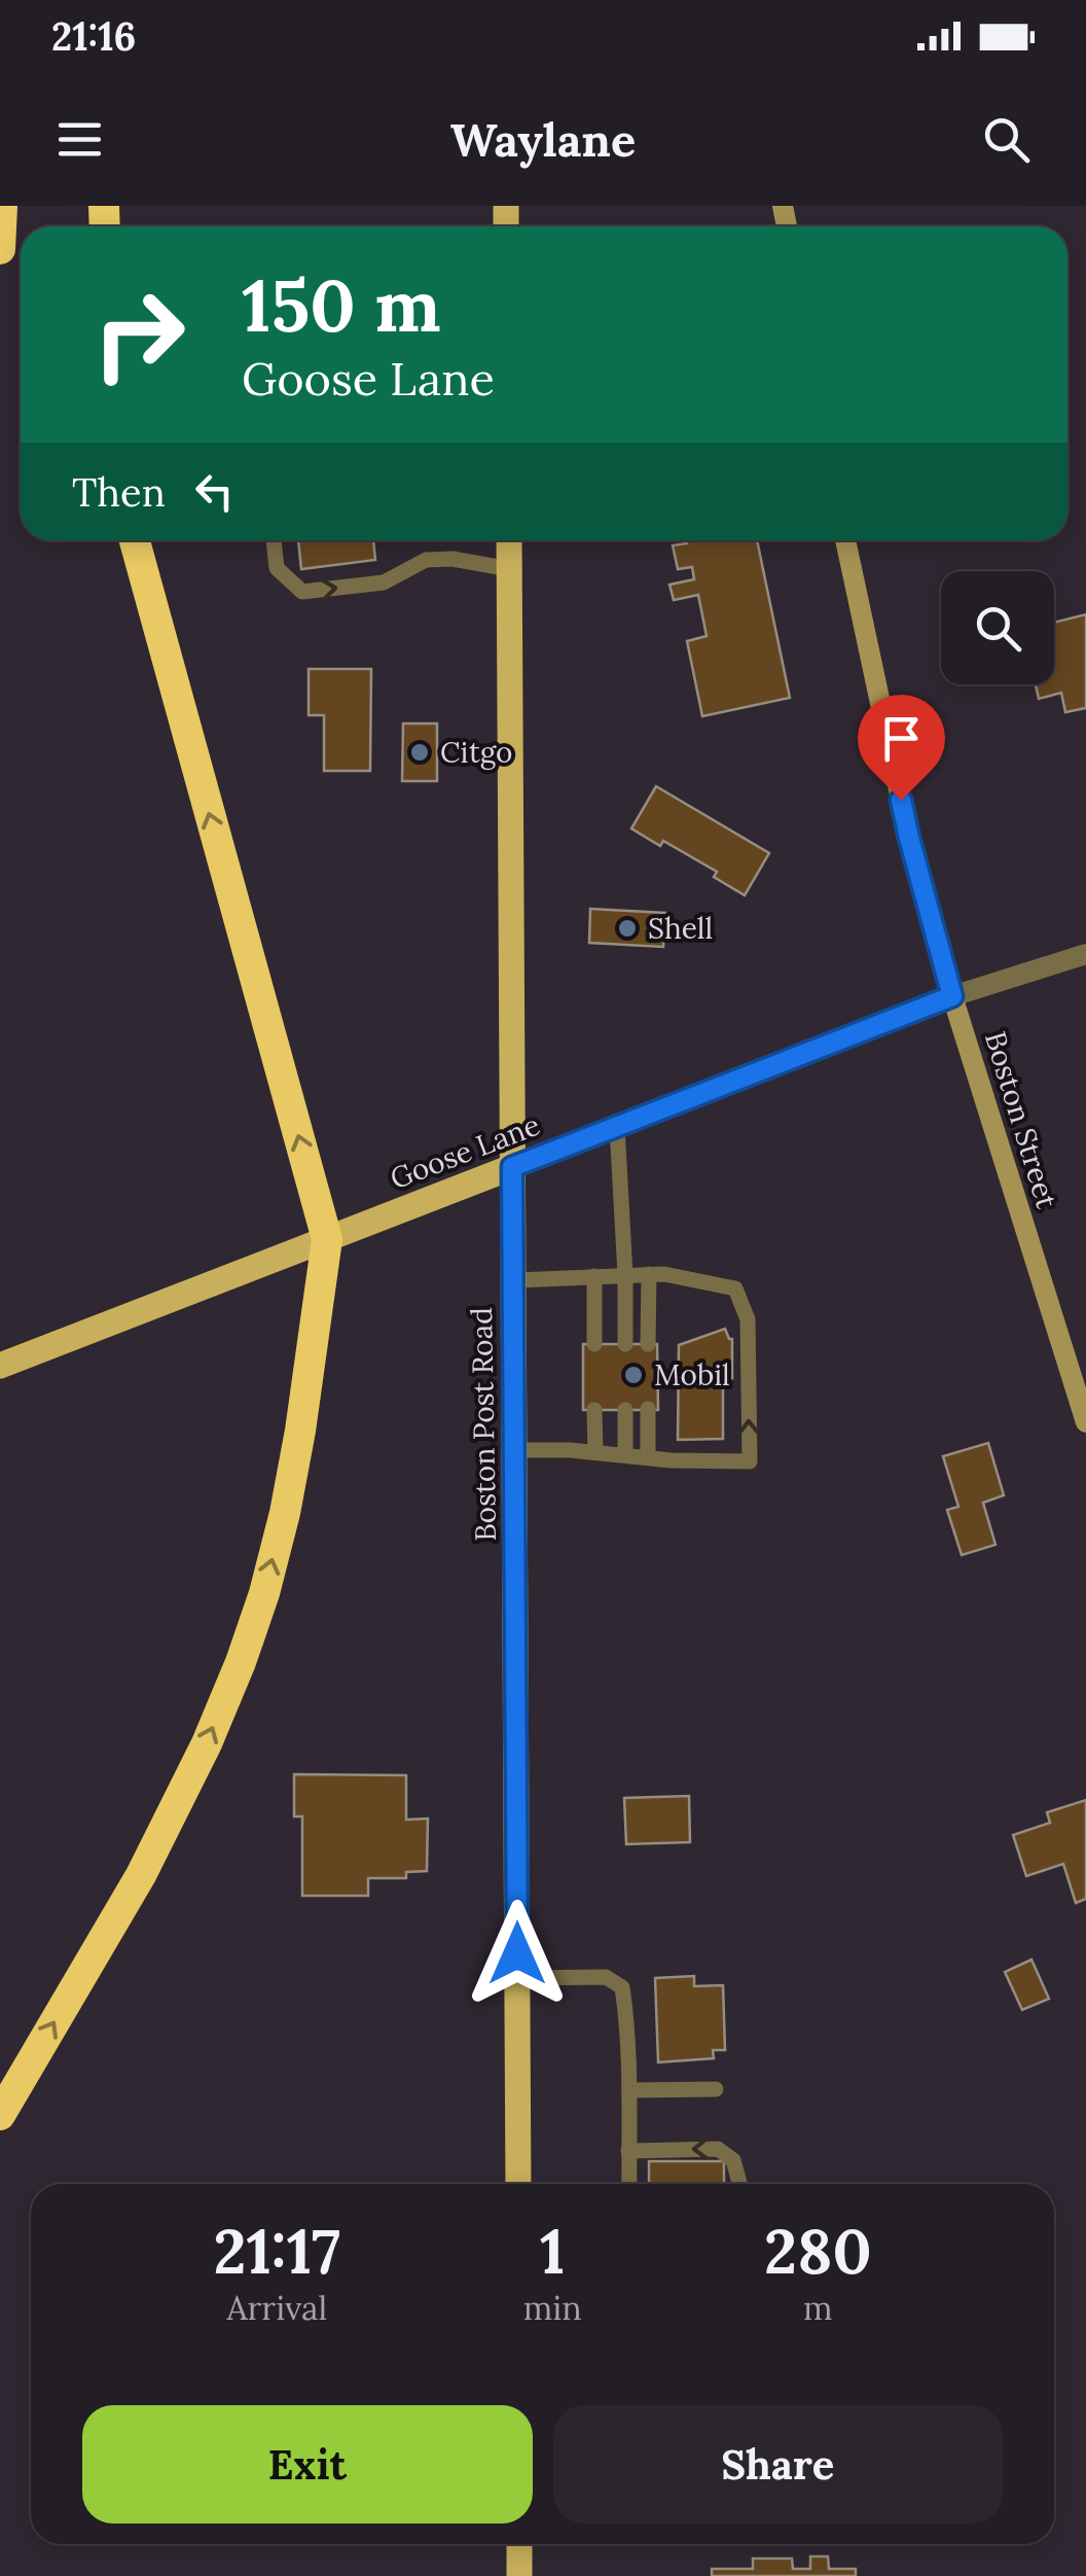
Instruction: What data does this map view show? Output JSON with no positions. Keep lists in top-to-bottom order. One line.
{"streets":{"main road":["Boston Street","Goose Lane","Boston Post Road"]},"crossings":[["Boston Street","Goose Lane"],["Goose Lane","Boston Post Road"]],"places":["Citgo","Shell","Mobil"],"page":{"status":"21:16","header":"Waylane","turn":["150 m","Goose Lane"],"then":"Then","eta":["21:17","Arrival","1","min","280","m"],"buttons":["Exit","Share"]}}
